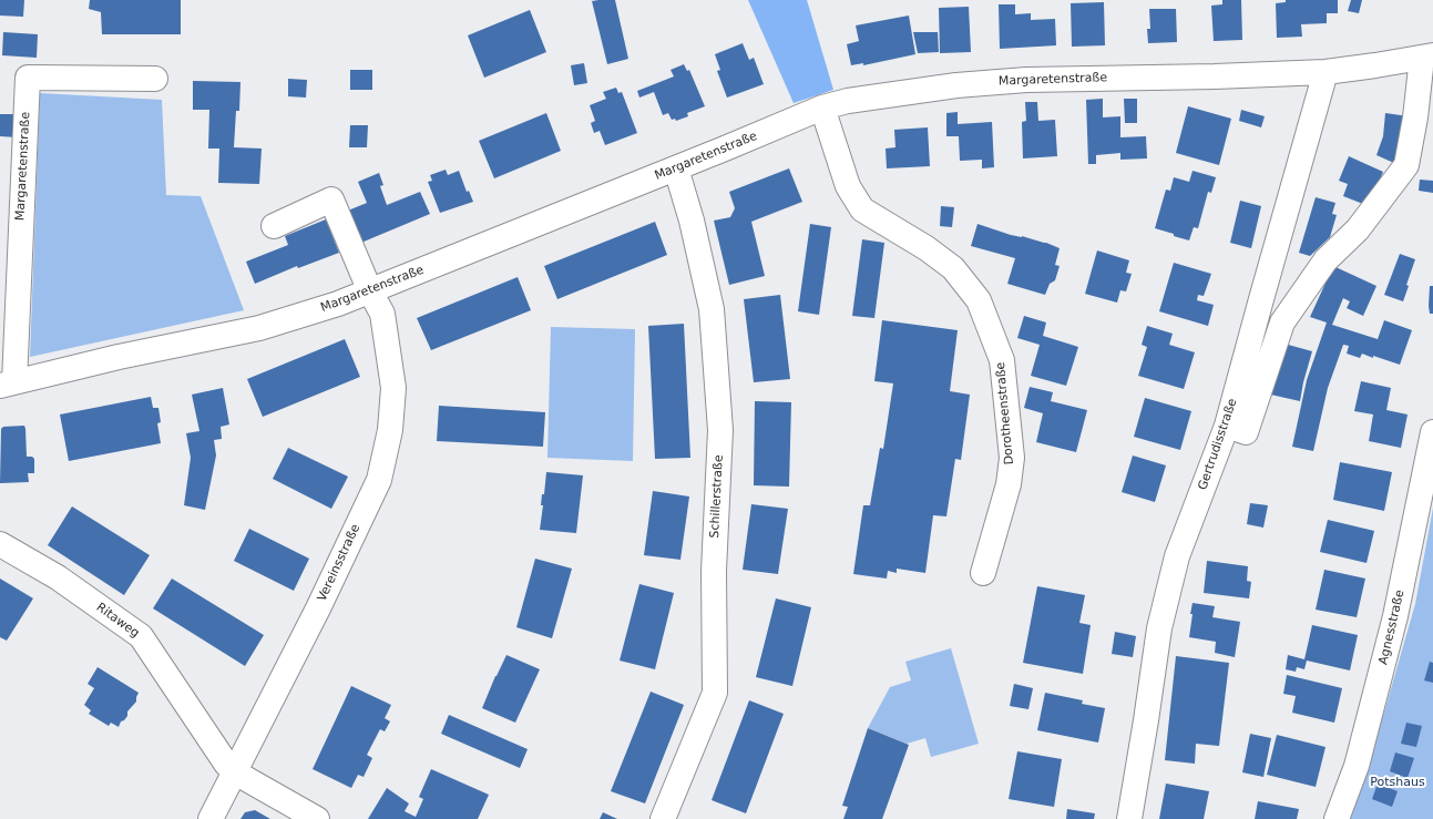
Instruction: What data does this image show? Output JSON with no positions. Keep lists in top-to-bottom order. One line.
{"streets":{"street":["Margaretenstraße","Dorotheenstraße","Gertrudisstraße","Schillerstraße","Vereinsstraße","Ritaweg","Agnesstraße"]},"crossings":[["Margaretenstraße","Dorotheenstraße"],["Margaretenstraße","Gertrudisstraße"],["Margaretenstraße","Schillerstraße"],["Margaretenstraße","Vereinsstraße"],["Vereinsstraße","Ritaweg"]],"parks":["Potshaus"]}
